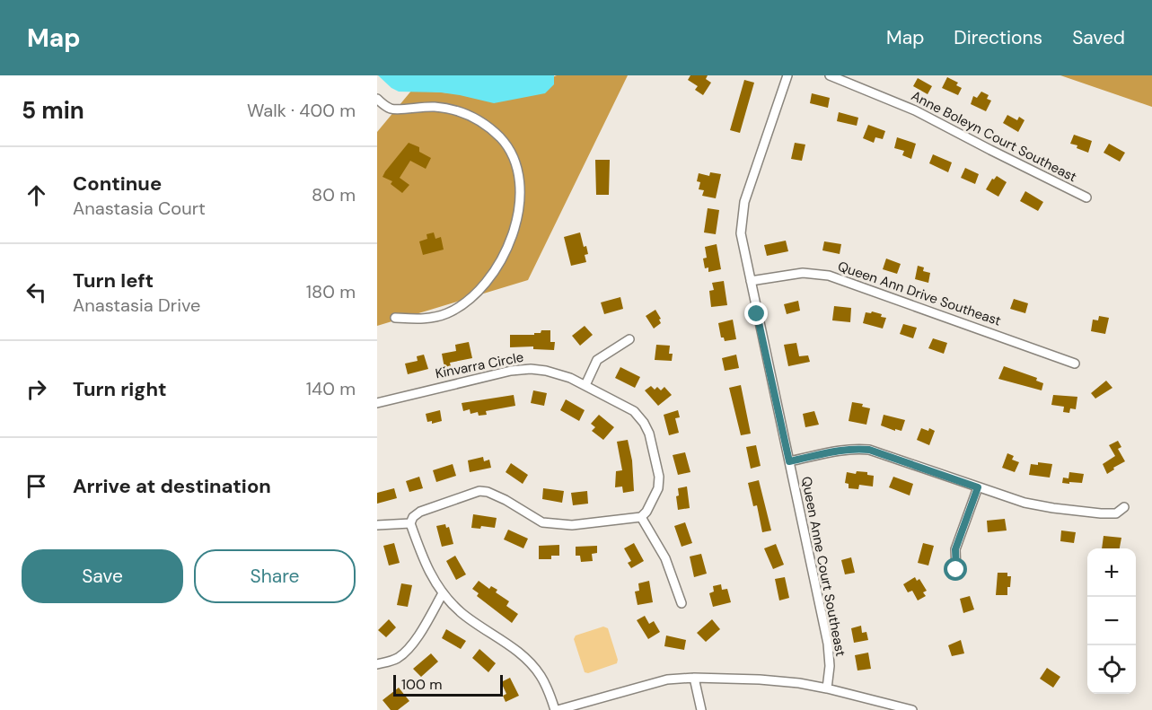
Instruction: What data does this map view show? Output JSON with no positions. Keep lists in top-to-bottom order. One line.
{"streets":{"street":["Anne Boleyn Court Southeast","Queen Ann Drive Southeast","Kinvarra Circle","Queen Anne Court Southeast"]},"crossings":[["Queen Ann Drive Southeast","Queen Anne Court Southeast"]],"scale_bar":"100 m","page":{"header":"Map","nav":["Map","Directions","Saved"],"heading":["5 min","Walk · 400 m"],"list":[["Continue","Anastasia Court","80 m"],["Turn left","Anastasia Drive","180 m"],["Turn right","140 m"],"Arrive at destination"],"buttons":["Save","Share"],"map_buttons":["+","−"],"scale":"100 m"}}
